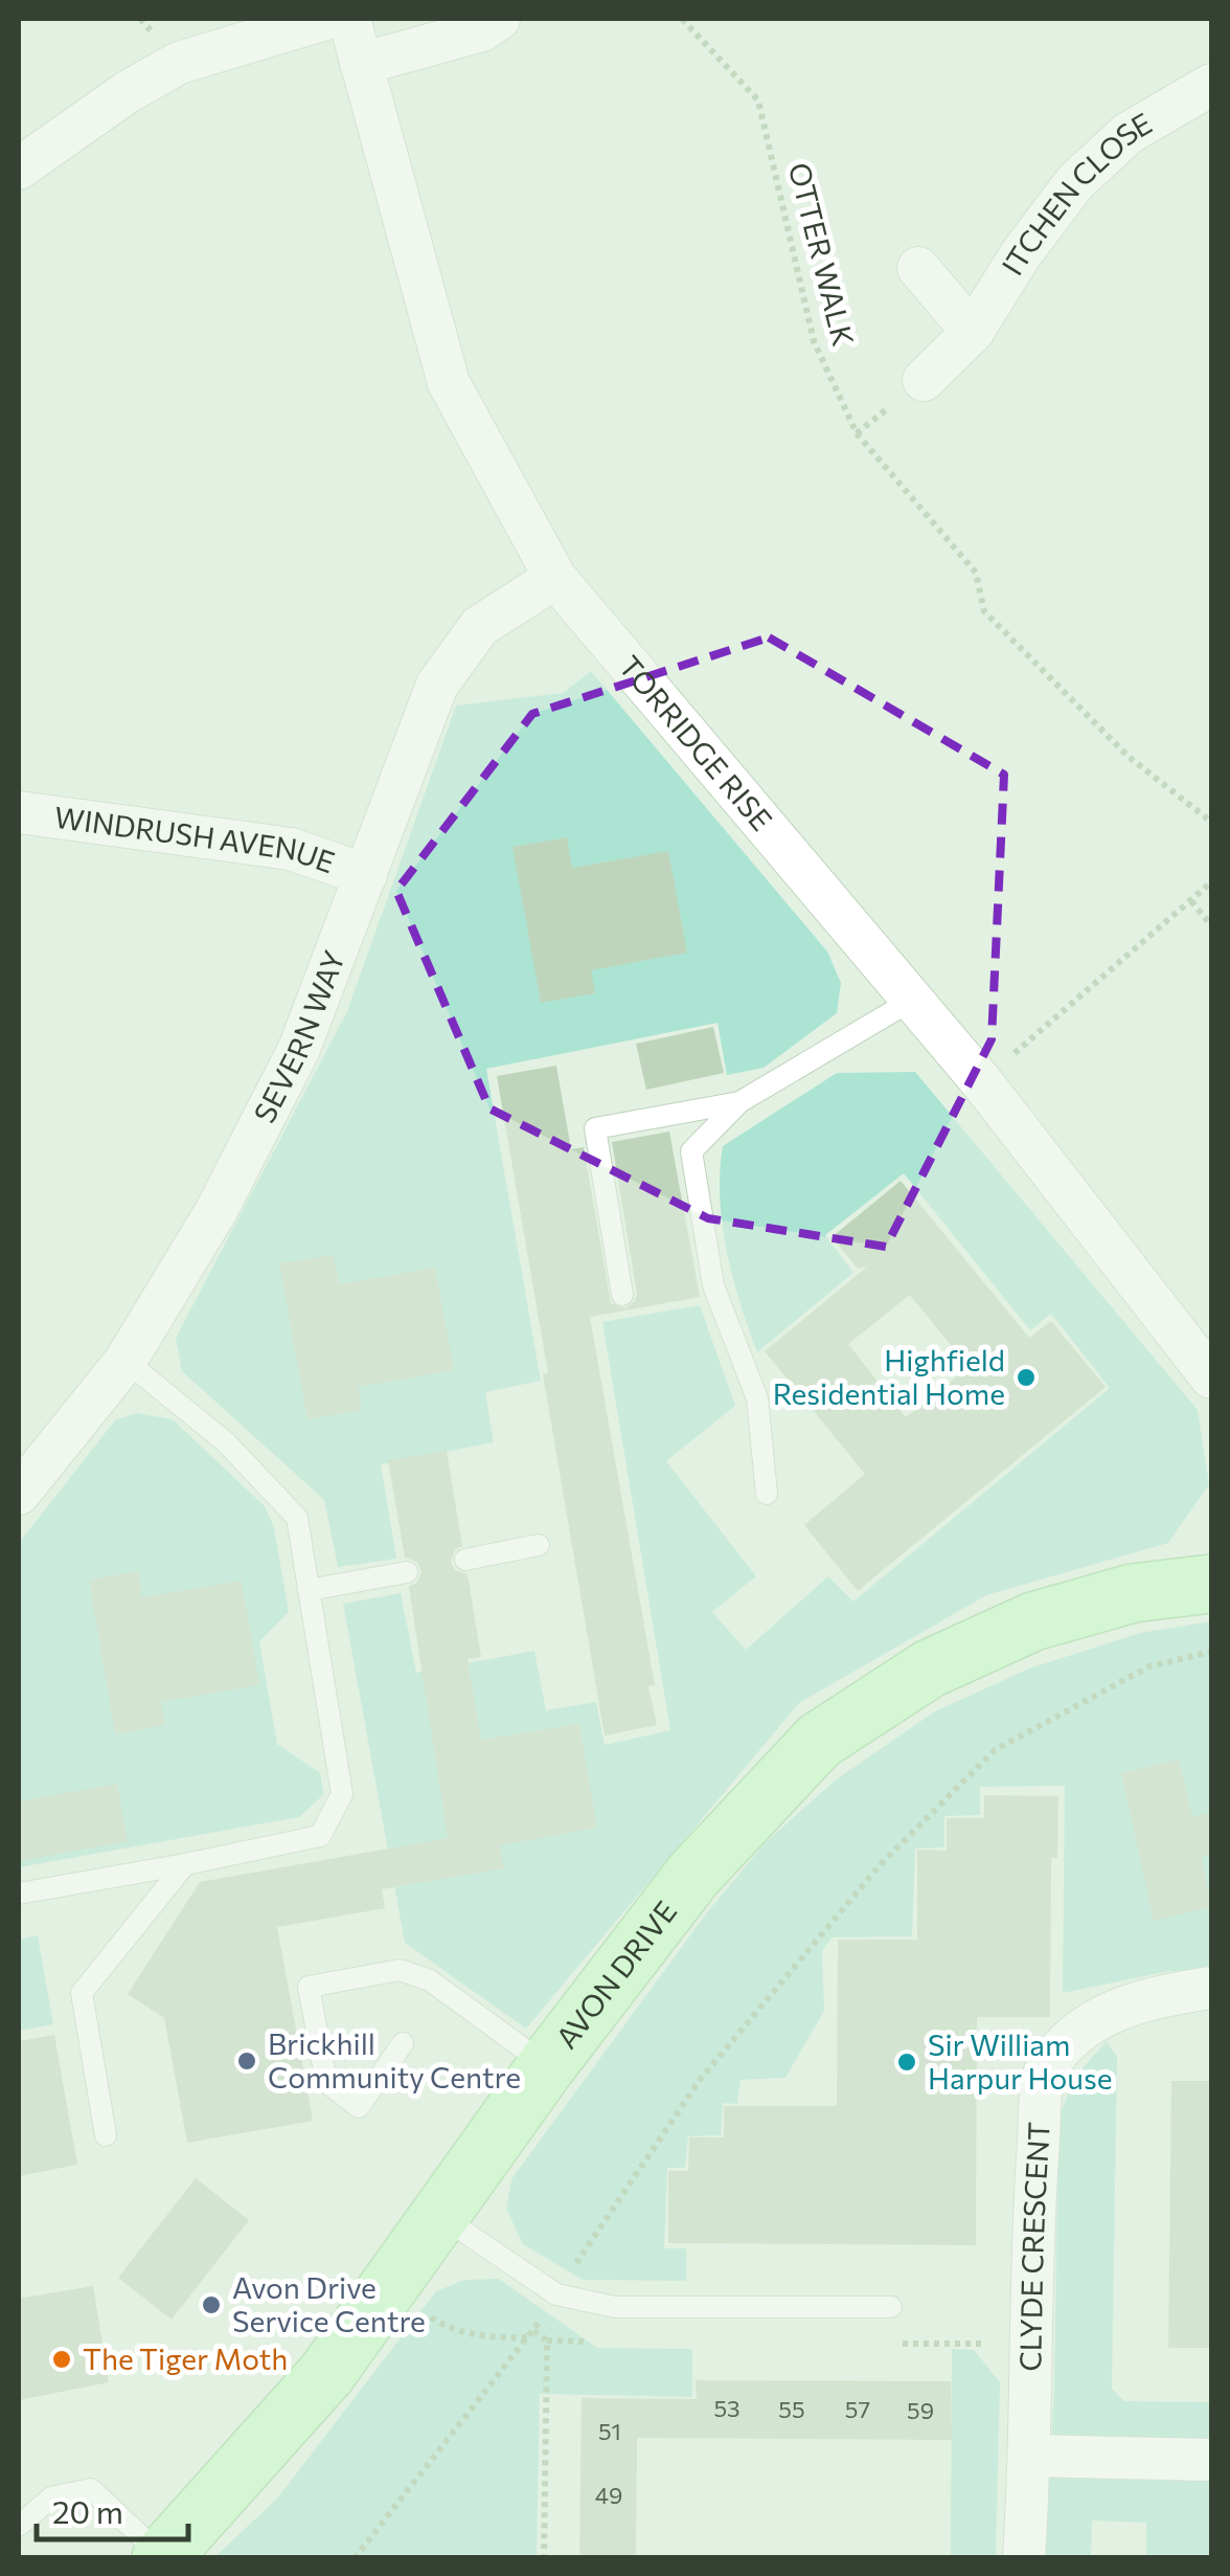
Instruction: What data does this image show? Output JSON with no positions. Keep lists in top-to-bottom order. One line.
{"streets":{"street":["ITCHEN CLOSE","TORRIDGE RISE","WINDRUSH AVENUE","SEVERN WAY","AVON DRIVE","CLYDE CRESCENT"],"path":["OTTER WALK"]},"crossings":[["TORRIDGE RISE","SEVERN WAY"],["WINDRUSH AVENUE","SEVERN WAY"]],"places":["Highfield Residential Home","Brickhill Community Centre","Sir William Harpur House","Avon Drive Service Centre","The Tiger Moth"],"house_numbers":["53","55","57","59","51","49"],"scale_bar":"20 m"}
